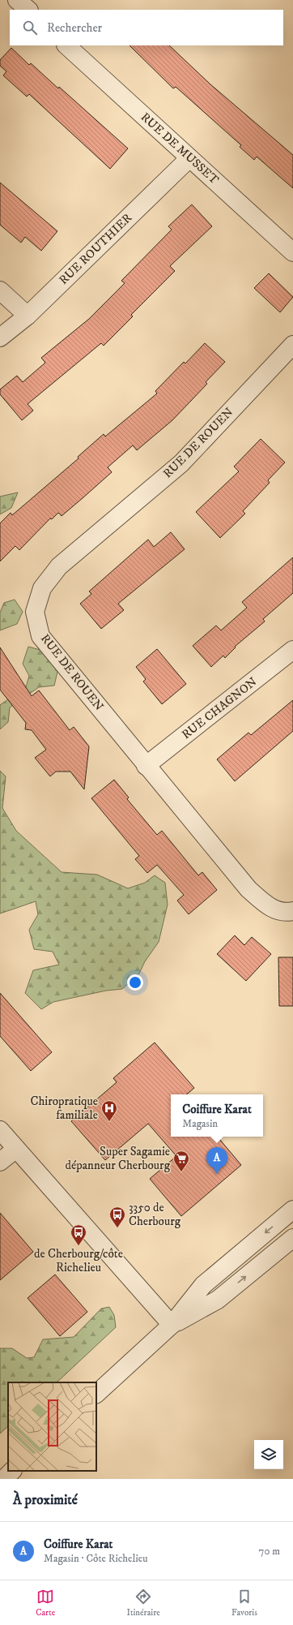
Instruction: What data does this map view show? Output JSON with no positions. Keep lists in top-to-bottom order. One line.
{"streets":{"street":["RUE DE MUSSET","RUE ROUTHIER","RUE DE ROUEN","RUE CHAGNON"]},"crossings":[["RUE DE MUSSET","RUE ROUTHIER"],["RUE DE ROUEN","RUE CHAGNON"]],"places":{"hospital":["Chiropratique familiale"],"supermarket":["Super Sagamie dépanneur Cherbourg"],"bus stop":["3350 de Cherbourg","de Cherbourg/côte Richelieu"]},"page":{"search":"Rechercher","popup":["Coiffure Karat","Magasin"],"pins":"A","heading":"À proximité","list":[{"mark":"A","name":"Coiffure Karat","note":"Magasin · Côte Richelieu","value":"70 m"}],"nav":["Carte","Itinéraire","Favoris"]}}
